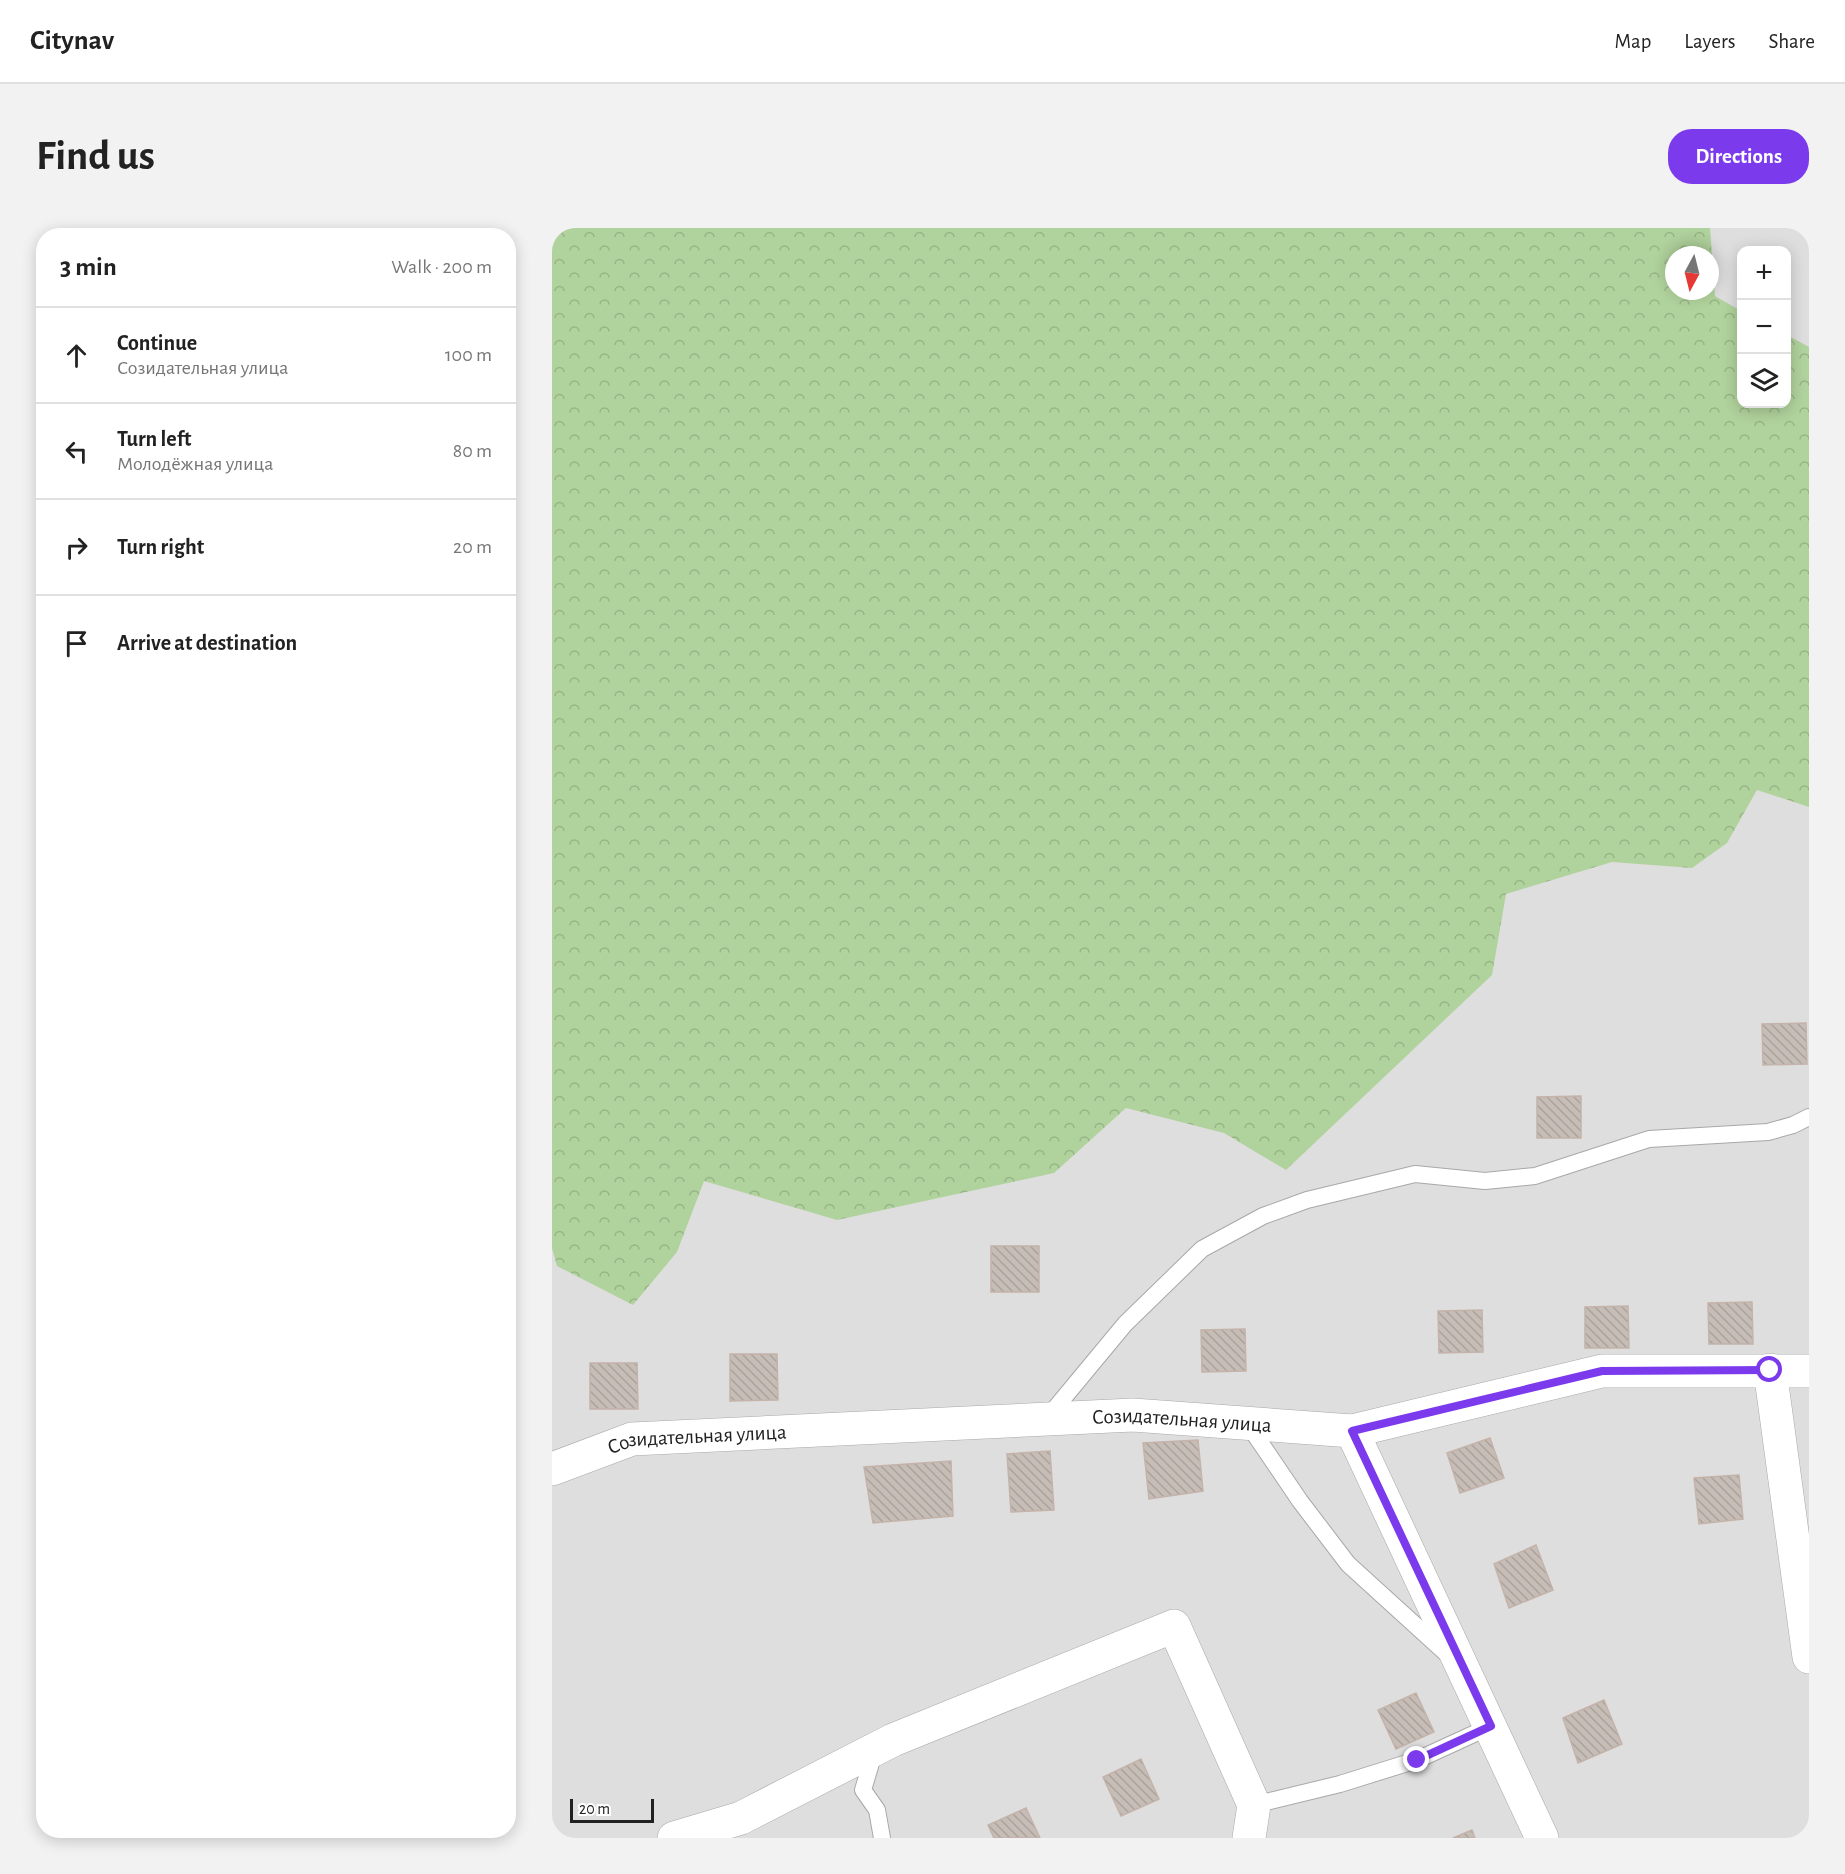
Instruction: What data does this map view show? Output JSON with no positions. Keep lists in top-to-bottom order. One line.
{"streets":{"street":["Созидательная улица"]},"scale_bar":"20 m","north":"bottom","page":{"header":"Citynav","nav":["Map","Layers","Share"],"buttons":"Directions","title":"Find us","heading":["3 min","Walk · 200 m"],"map_buttons":["+","−"],"list":[["Continue","Созидательная улица","100 m"],["Turn left","Молодёжная улица","80 m"],["Turn right","20 m"],"Arrive at destination"],"scale":"20 m"}}
